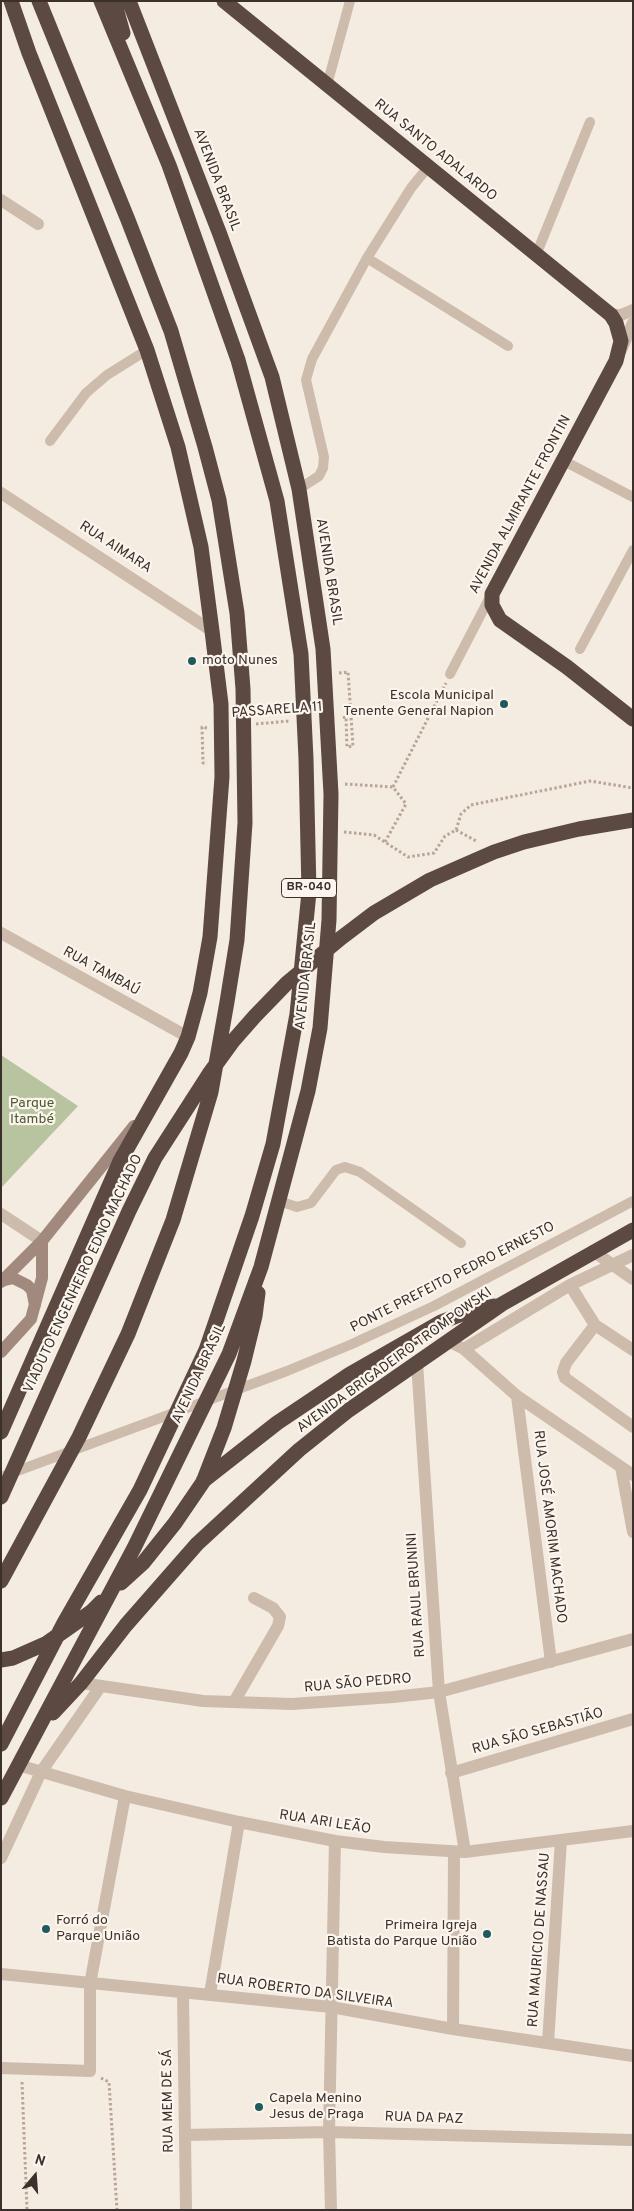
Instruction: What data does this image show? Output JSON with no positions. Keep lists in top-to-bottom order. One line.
{"streets":{"highway":["RUA SANTO ADALARDO","AVENIDA BRASIL","AVENIDA ALMIRANTE FRONTIN","BR-040","VIADUTO ENGENHEIRO EDNO MACHADO","AVENIDA BRIGADEIRO TROMPOWSKI"],"street":["RUA AIMARA","RUA TAMBAÚ","RUA JOSÉ AMORIM MACHADO","RUA RAUL BRUNINI","RUA SÃO PEDRO","RUA SÃO SEBASTIÃO","RUA ARI LEÃO","RUA MAURICIO DE NASSAU","RUA ROBERTO DA SILVEIRA","RUA MEM DE SÁ","RUA DA PAZ"],"lane":["PONTE PREFEITO PEDRO ERNESTO"],"path":["PASSARELA 11"]},"crossings":[["RUA SANTO ADALARDO","AVENIDA ALMIRANTE FRONTIN"],["AVENIDA BRASIL","AVENIDA BRIGADEIRO TROMPOWSKI"],["AVENIDA BRASIL","RUA ARI LEÃO"],["AVENIDA BRIGADEIRO TROMPOWSKI","RUA RAUL BRUNINI"],["AVENIDA BRIGADEIRO TROMPOWSKI","RUA SÃO PEDRO"],["AVENIDA BRIGADEIRO TROMPOWSKI","RUA ARI LEÃO"],["RUA JOSÉ AMORIM MACHADO","RUA SÃO PEDRO"],["RUA RAUL BRUNINI","RUA SÃO PEDRO"],["RUA RAUL BRUNINI","RUA SÃO SEBASTIÃO"],["RUA RAUL BRUNINI","RUA ARI LEÃO"],["RUA RAUL BRUNINI","RUA ROBERTO DA SILVEIRA"],["RUA ARI LEÃO","RUA MAURICIO DE NASSAU"],["RUA MAURICIO DE NASSAU","RUA ROBERTO DA SILVEIRA"],["RUA ROBERTO DA SILVEIRA","RUA MEM DE SÁ"],["RUA MEM DE SÁ","RUA DA PAZ"]],"parks":["Parque Itambé"],"places":["moto Nunes","Escola Municipal Tenente General Napion","Forró do Parque União","Primeira Igreja Batista do Parque União","Capela Menino Jesus de Praga"],"north":"top"}
